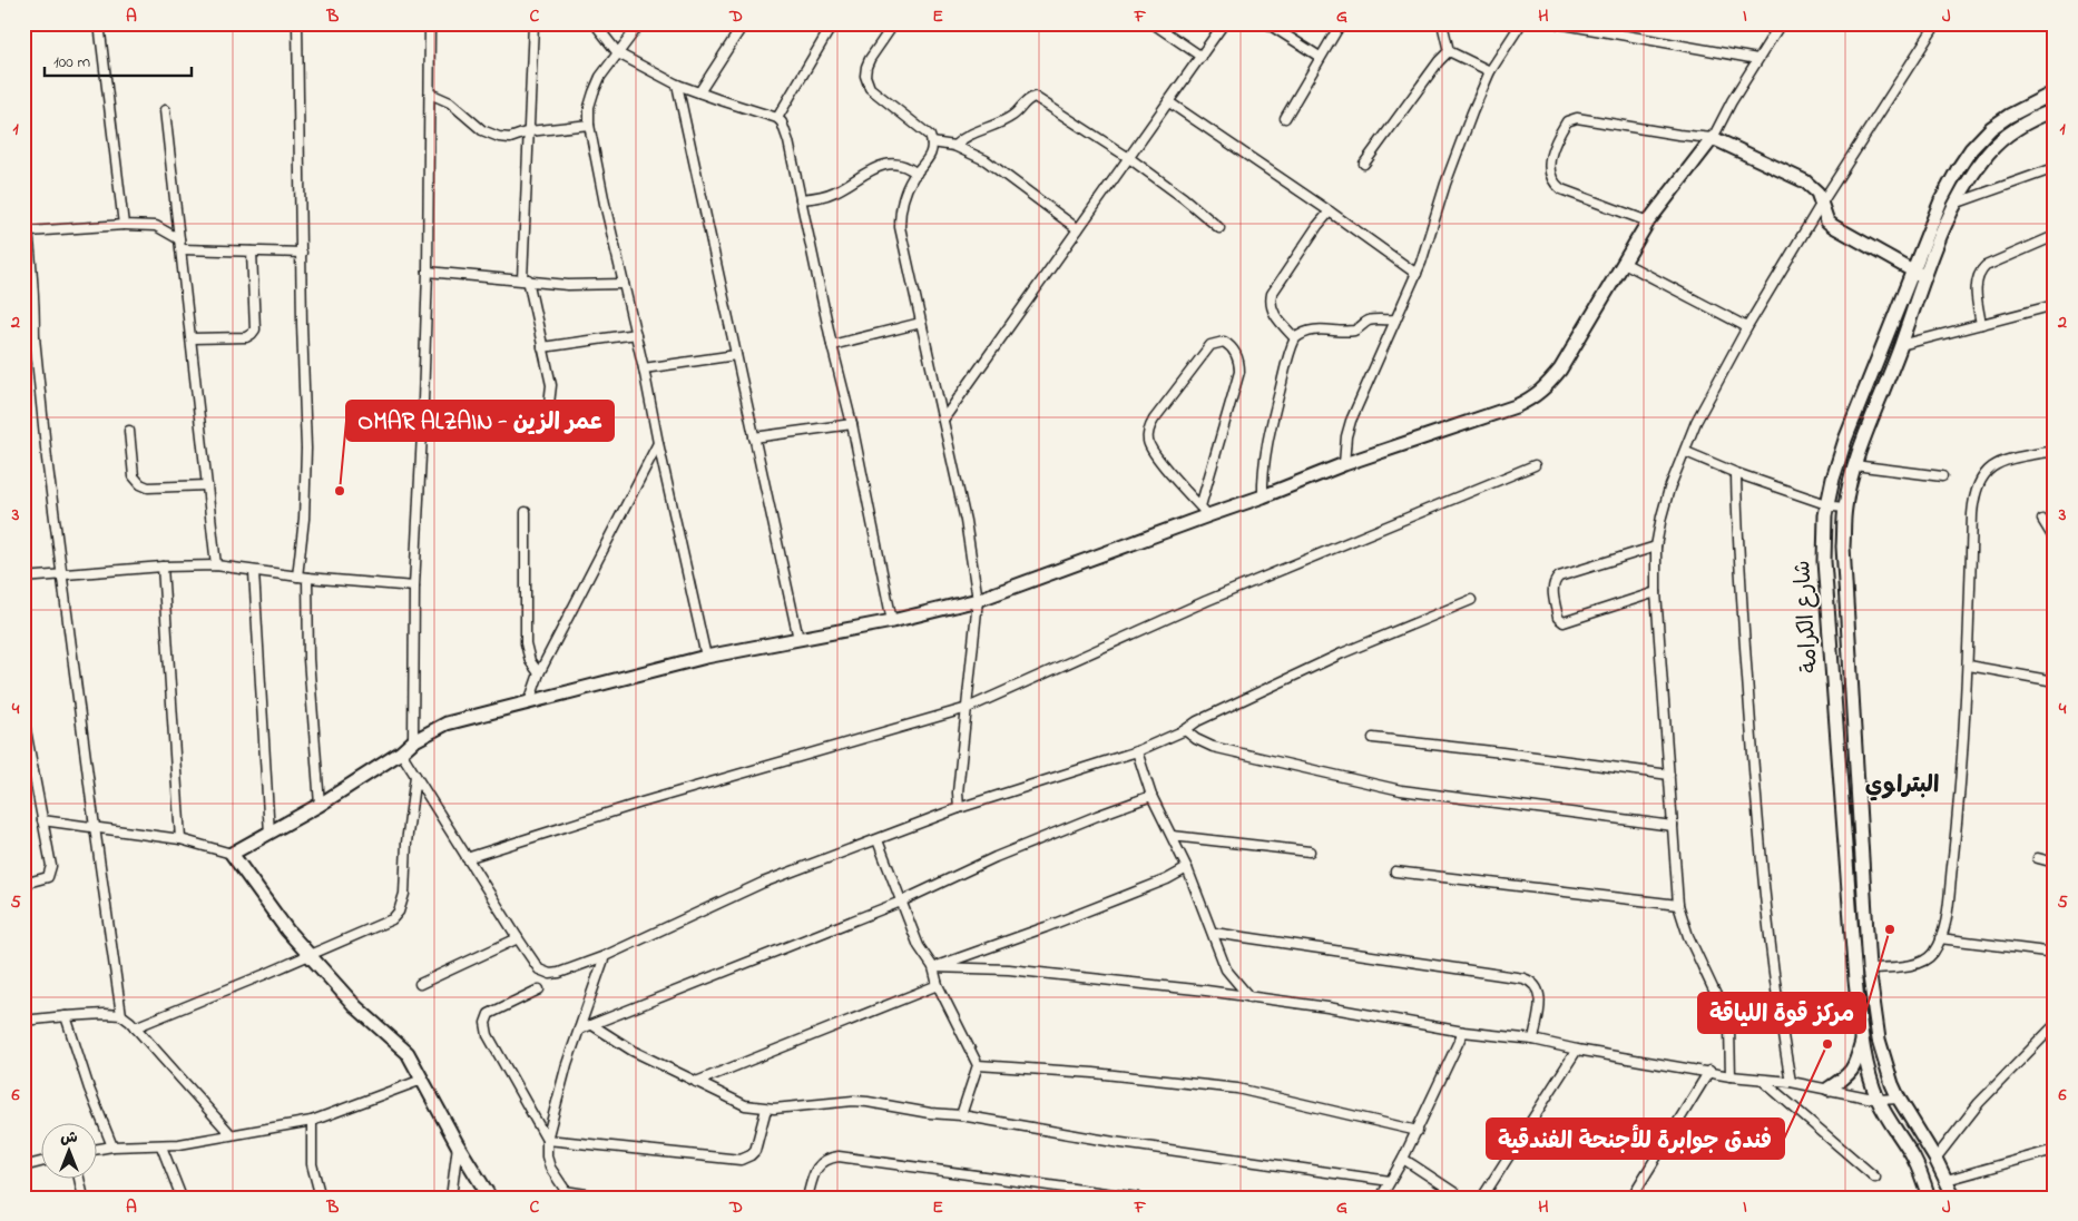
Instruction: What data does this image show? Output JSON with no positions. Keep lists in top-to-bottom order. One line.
{"streets":{"street":["شارع الكرامة"]},"districts":["البتراوي"],"places":["OMAR ALZAIN - عمر الزين","مركز قوة اللياقة","فندق جوابرة للأجنحة الفندقية"],"scale_bar":"100 m","north":"top","grid":{"columns":["A","B","C","D","E","F","G","H","I","J"],"rows":["1","2","3","4","5","6"]}}
